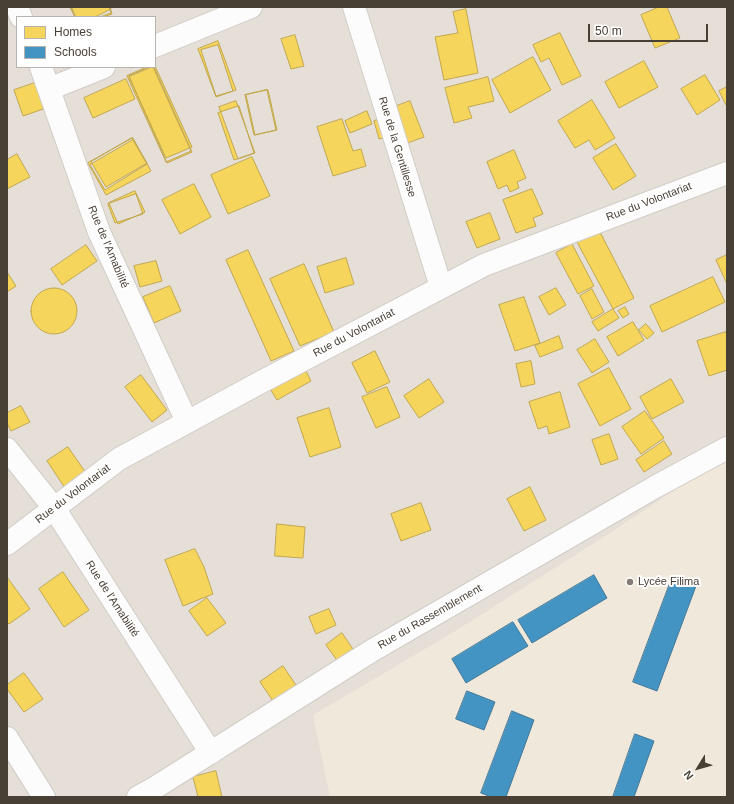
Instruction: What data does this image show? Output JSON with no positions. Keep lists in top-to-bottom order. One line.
{"streets":{"street":["Rue de la Gentillesse","Rue du Volontariat","Rue de l'Amabilité","Rue du Rassemblement"]},"crossings":[["Rue de la Gentillesse","Rue du Volontariat"],["Rue du Volontariat","Rue de l'Amabilité"],["Rue de l'Amabilité","Rue du Rassemblement"]],"places":["Lycée Filima"],"legend":["Homes","Schools"],"scale_bar":"50 m","north":"bottom left"}
